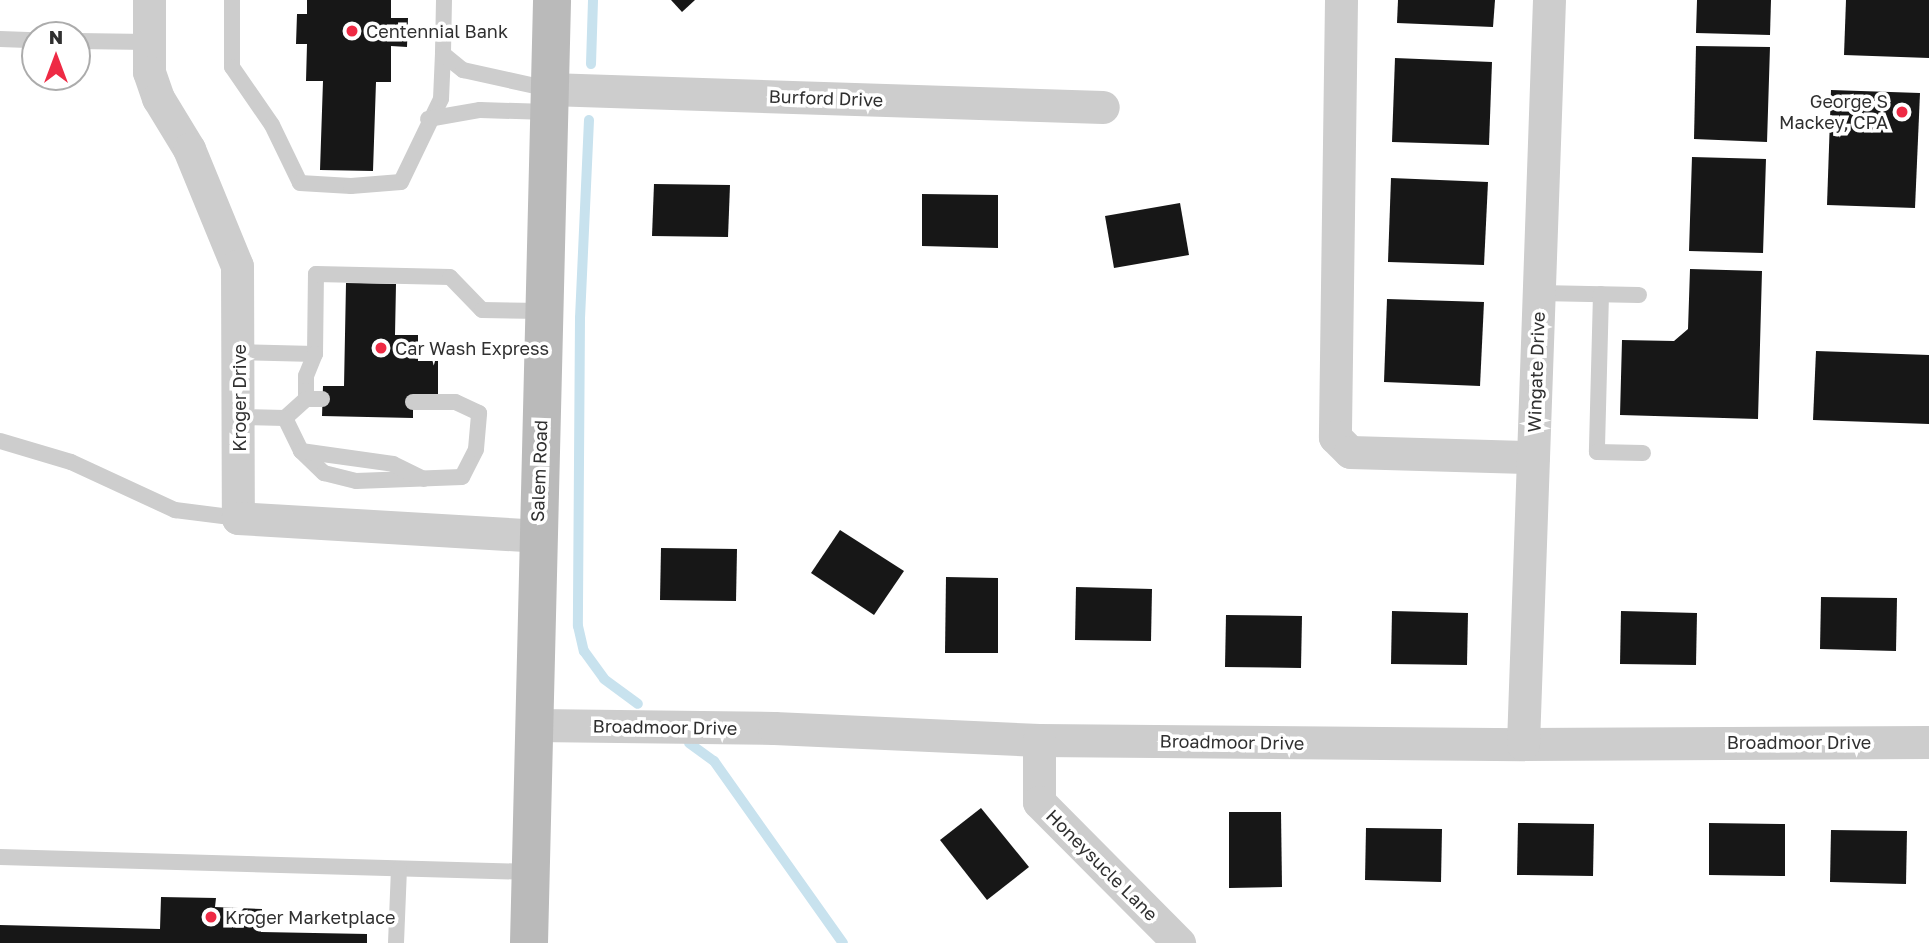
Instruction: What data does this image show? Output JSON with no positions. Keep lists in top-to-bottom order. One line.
{"streets":{"main road":["Salem Road"],"street":["Burford Drive","Wingate Drive","Kroger Drive","Broadmoor Drive","Honeysucle Lane"]},"crossings":[["Burford Drive","Salem Road"],["Wingate Drive","Broadmoor Drive"],["Salem Road","Broadmoor Drive"],["Broadmoor Drive","Honeysucle Lane"]],"places":["Centennial Bank","George S Mackey, CPA","Car Wash Express","Kroger Marketplace"],"north":"top"}
